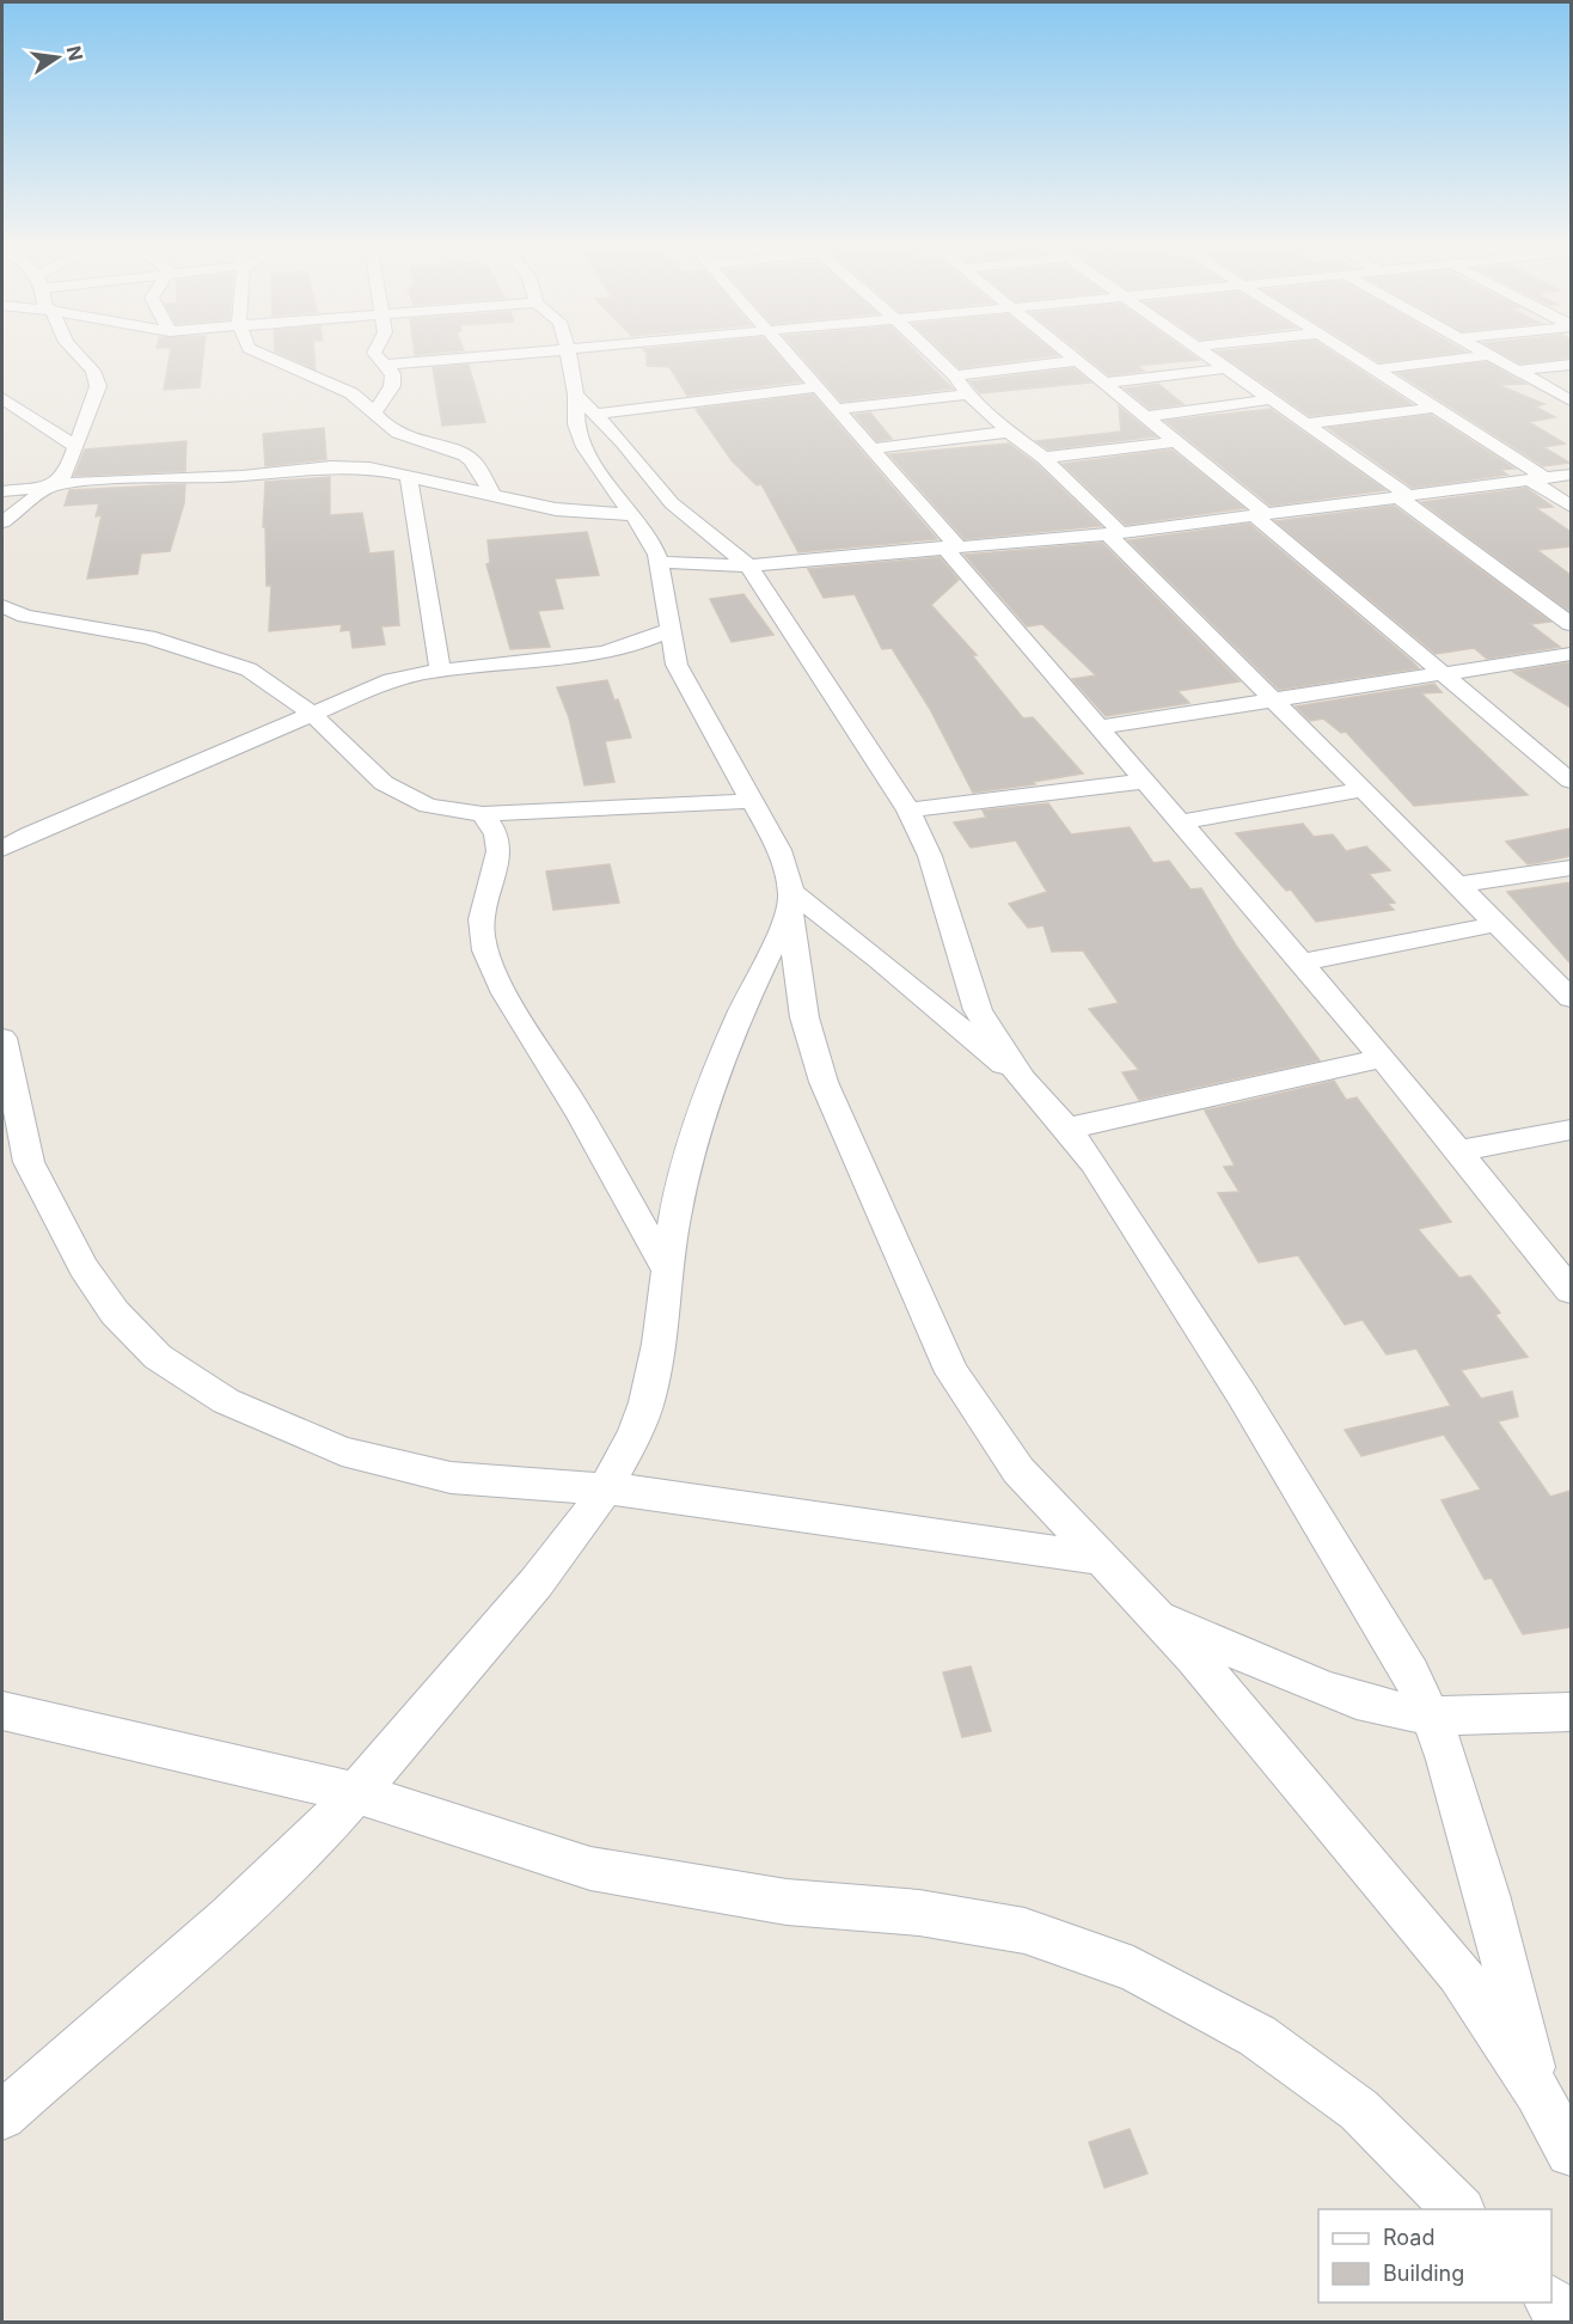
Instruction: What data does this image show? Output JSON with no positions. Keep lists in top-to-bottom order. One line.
{"legend":["Road","Building"],"north":"right"}
